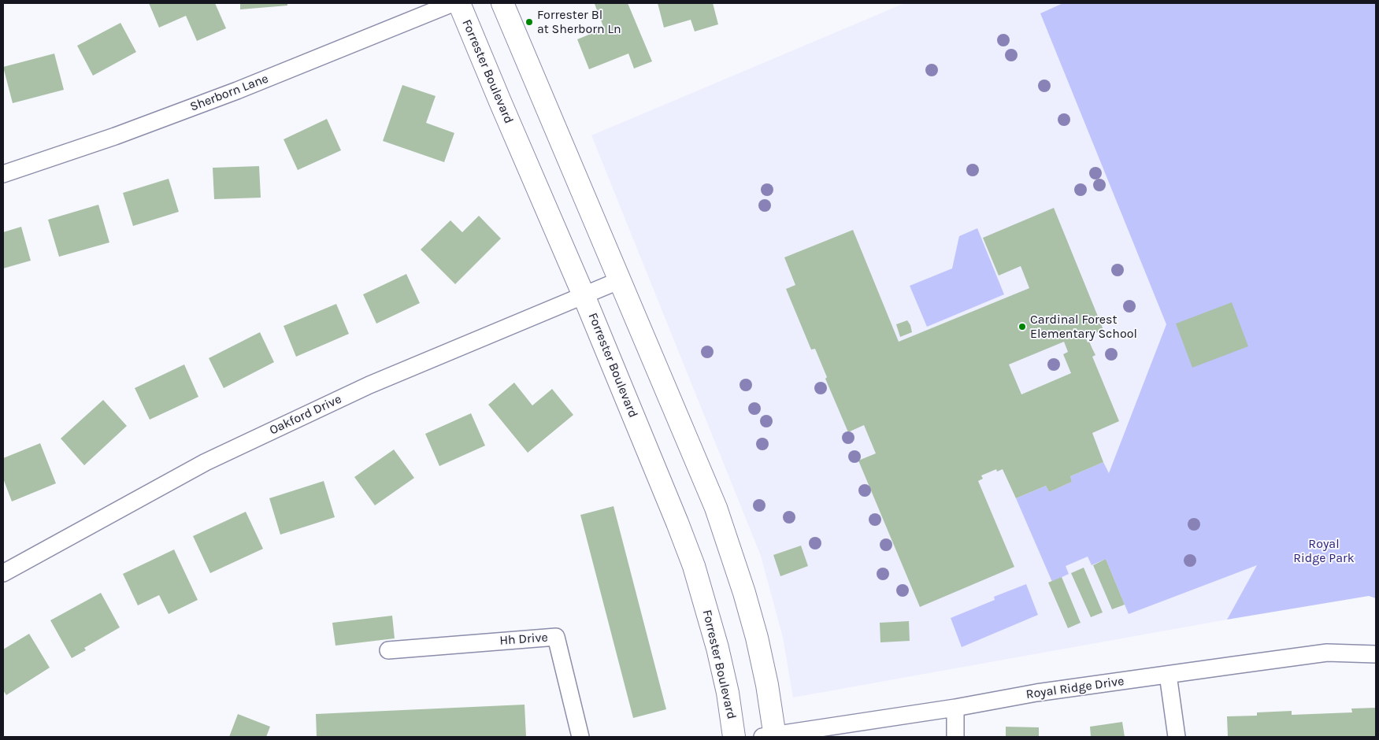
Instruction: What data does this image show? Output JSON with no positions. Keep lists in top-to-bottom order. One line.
{"streets":{"street":["Forrester Boulevard","Sherborn Lane","Oakford Drive","Hh Drive","Royal Ridge Drive"]},"crossings":[["Forrester Boulevard","Oakford Drive"]],"parks":["Royal Ridge Park"],"places":["Forrester Bl at Sherborn Ln","Cardinal Forest Elementary School"]}
